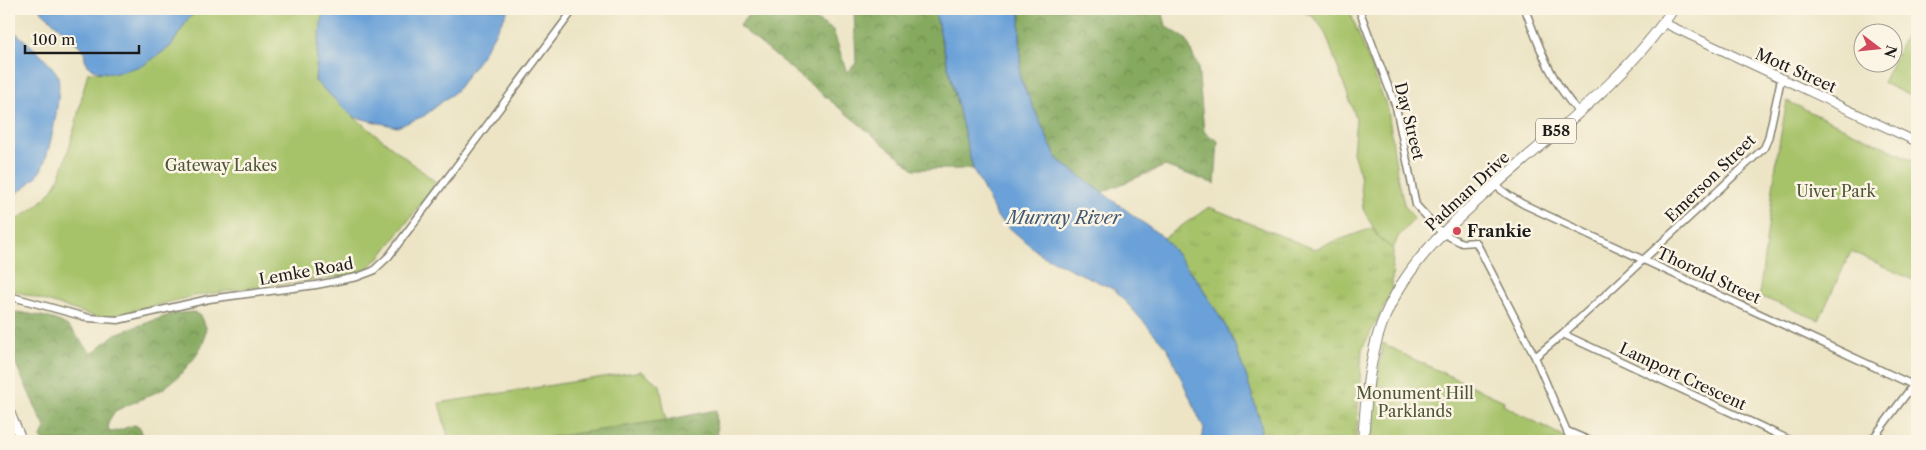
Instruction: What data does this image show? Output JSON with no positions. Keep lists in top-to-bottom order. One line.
{"streets":{"main road":["B58","Padman Drive"],"street":["Mott Street","Day Street","Emerson Street","Lemke Road","Thorold Street","Lamport Crescent"]},"crossings":[["Mott Street","Emerson Street"],["Mott Street","Padman Drive"],["Day Street","Padman Drive"],["Emerson Street","Thorold Street"],["Emerson Street","Lamport Crescent"],["Padman Drive","Thorold Street"]],"water":["Murray River"],"parks":["Gateway Lakes","Uiver Park","Monument Hill Parklands"],"places":["Frankie"],"scale_bar":"100 m","north":"right"}
